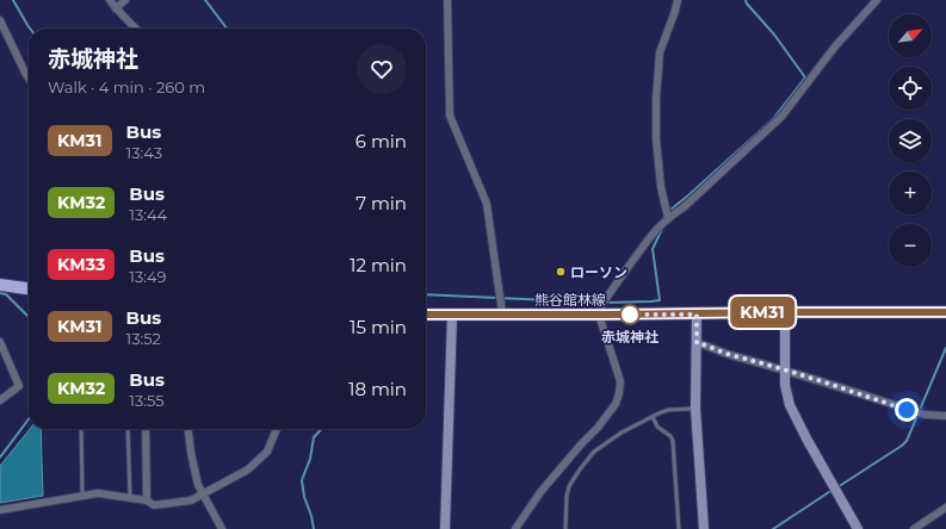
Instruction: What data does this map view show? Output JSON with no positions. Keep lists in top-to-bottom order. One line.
{"streets":{"main road":["熊谷館林線"]},"places":["ローソン","赤城神社"],"lines":["bus line KM31"],"north":"top right","page":{"on_map":"KM31","map_buttons":["+","−"],"heading":["赤城神社","Walk · 4 min · 260 m"],"list":[{"mark":"KM31","name":"Bus","note":"13:43","value":"6 min"},{"mark":"KM32","name":"Bus","note":"13:44","value":"7 min"},{"mark":"KM33","name":"Bus","note":"13:49","value":"12 min"},{"mark":"KM31","name":"Bus","note":"13:52","value":"15 min"},{"mark":"KM32","name":"Bus","note":"13:55","value":"18 min"}]}}
